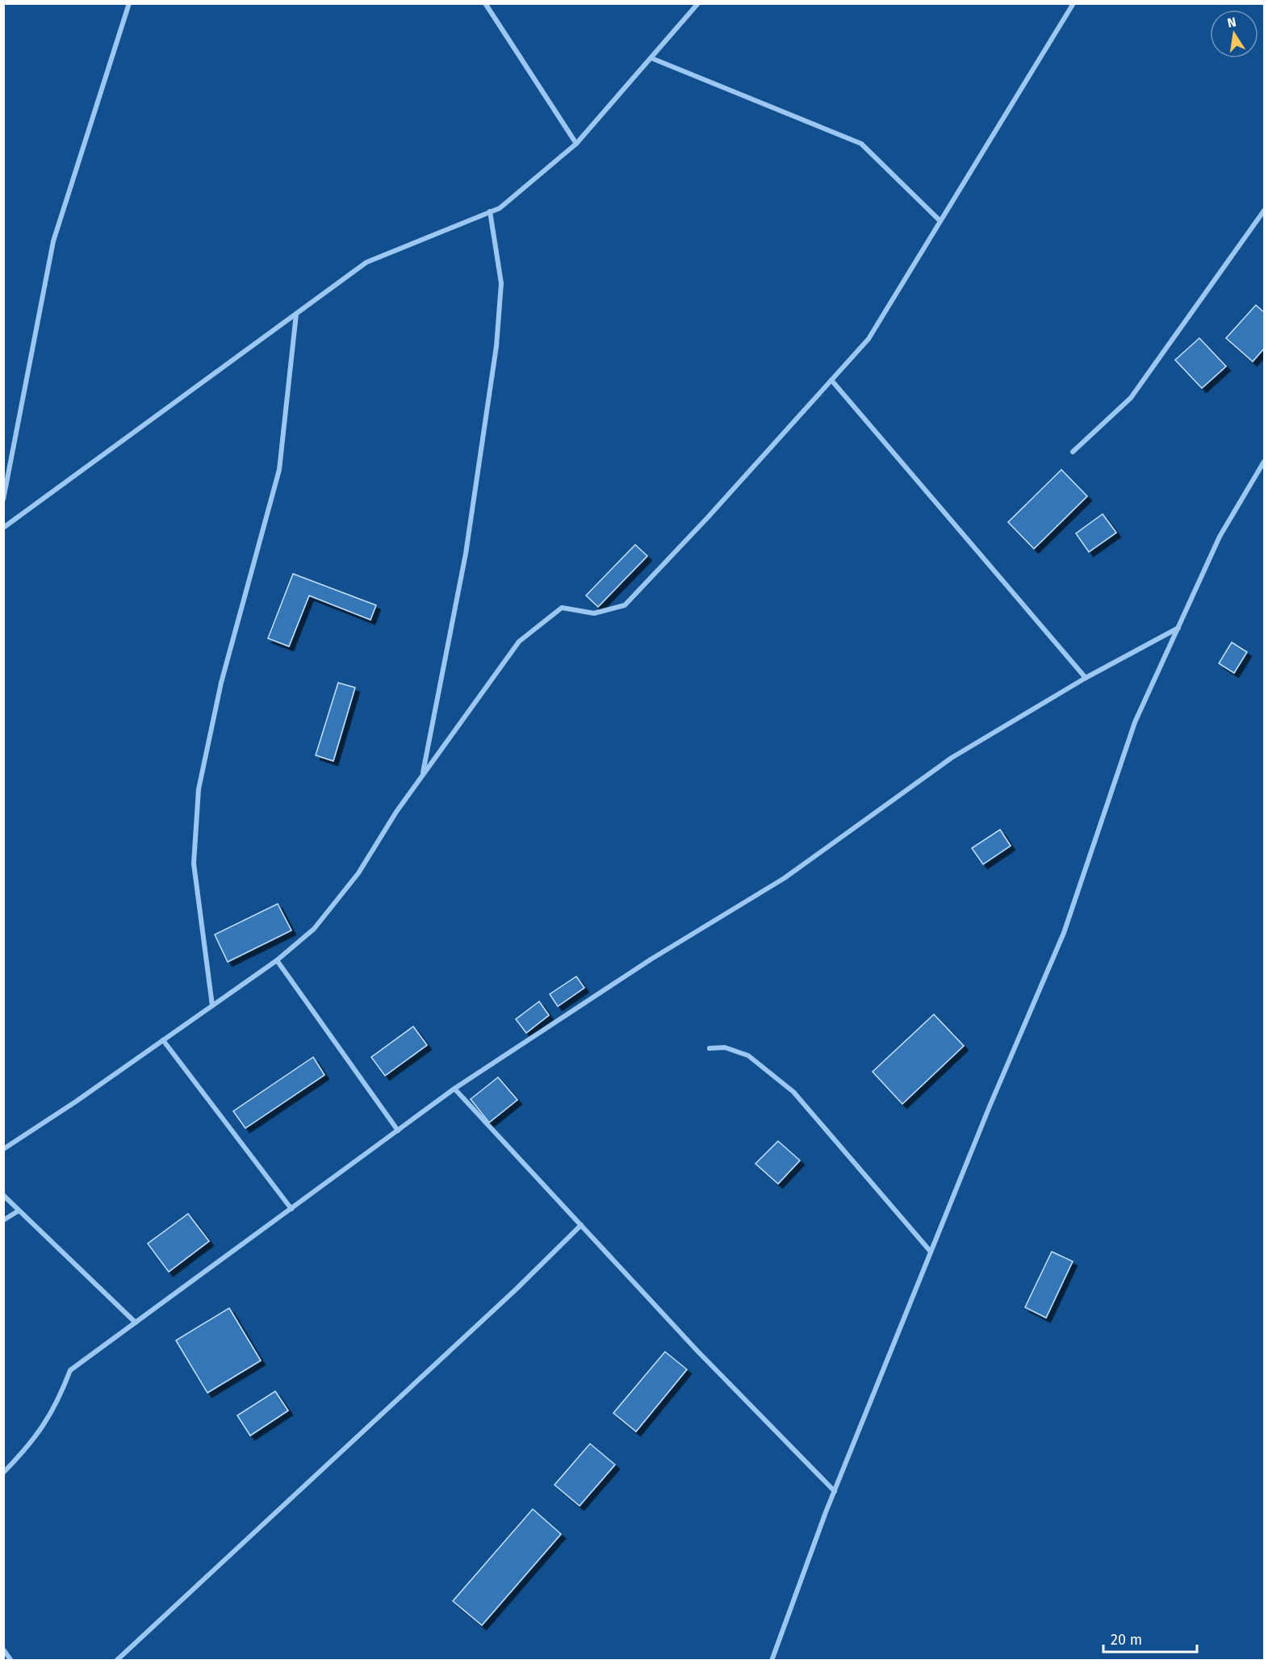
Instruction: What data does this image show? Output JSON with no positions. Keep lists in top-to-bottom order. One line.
{"scale_bar":"20 m","north":"top"}
